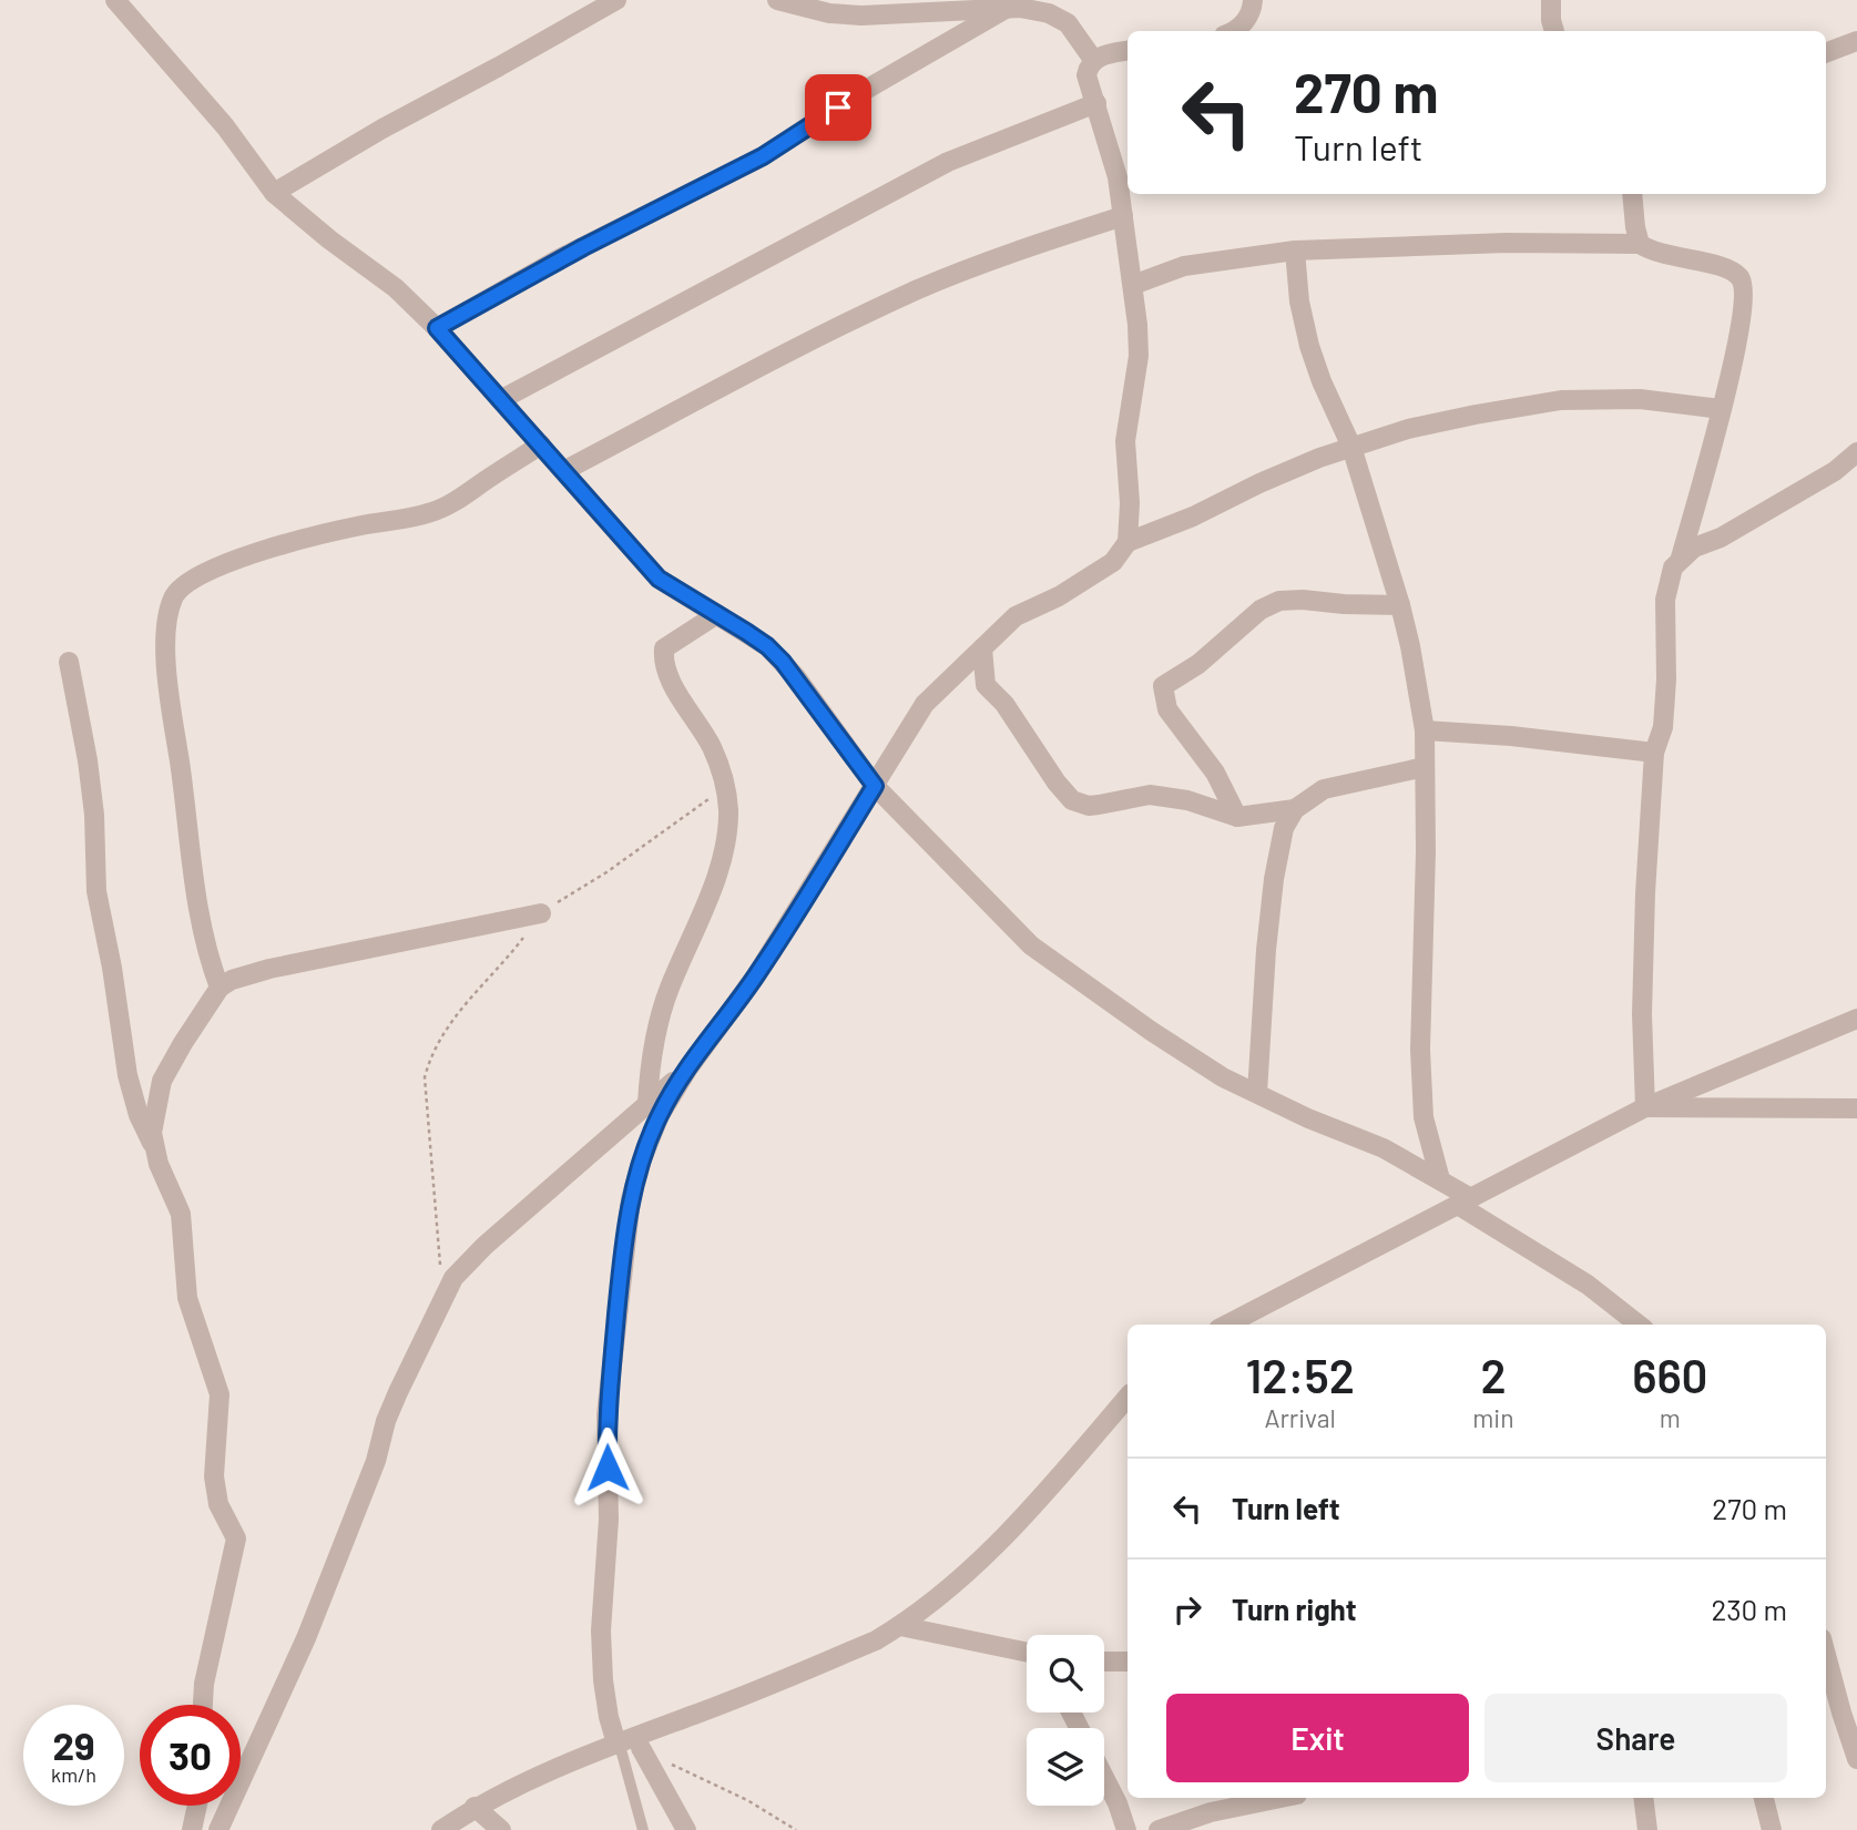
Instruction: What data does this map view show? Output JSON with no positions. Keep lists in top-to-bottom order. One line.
{"page":{"turn":["270 m","Turn left"],"eta":["12:52","Arrival","2","min","660","m"],"list":[{"name":"Turn left","value":"270 m"},{"name":"Turn right","value":"230 m"}],"buttons":["Exit","Share"],"speed":"29 km/h","limit":"30"}}
